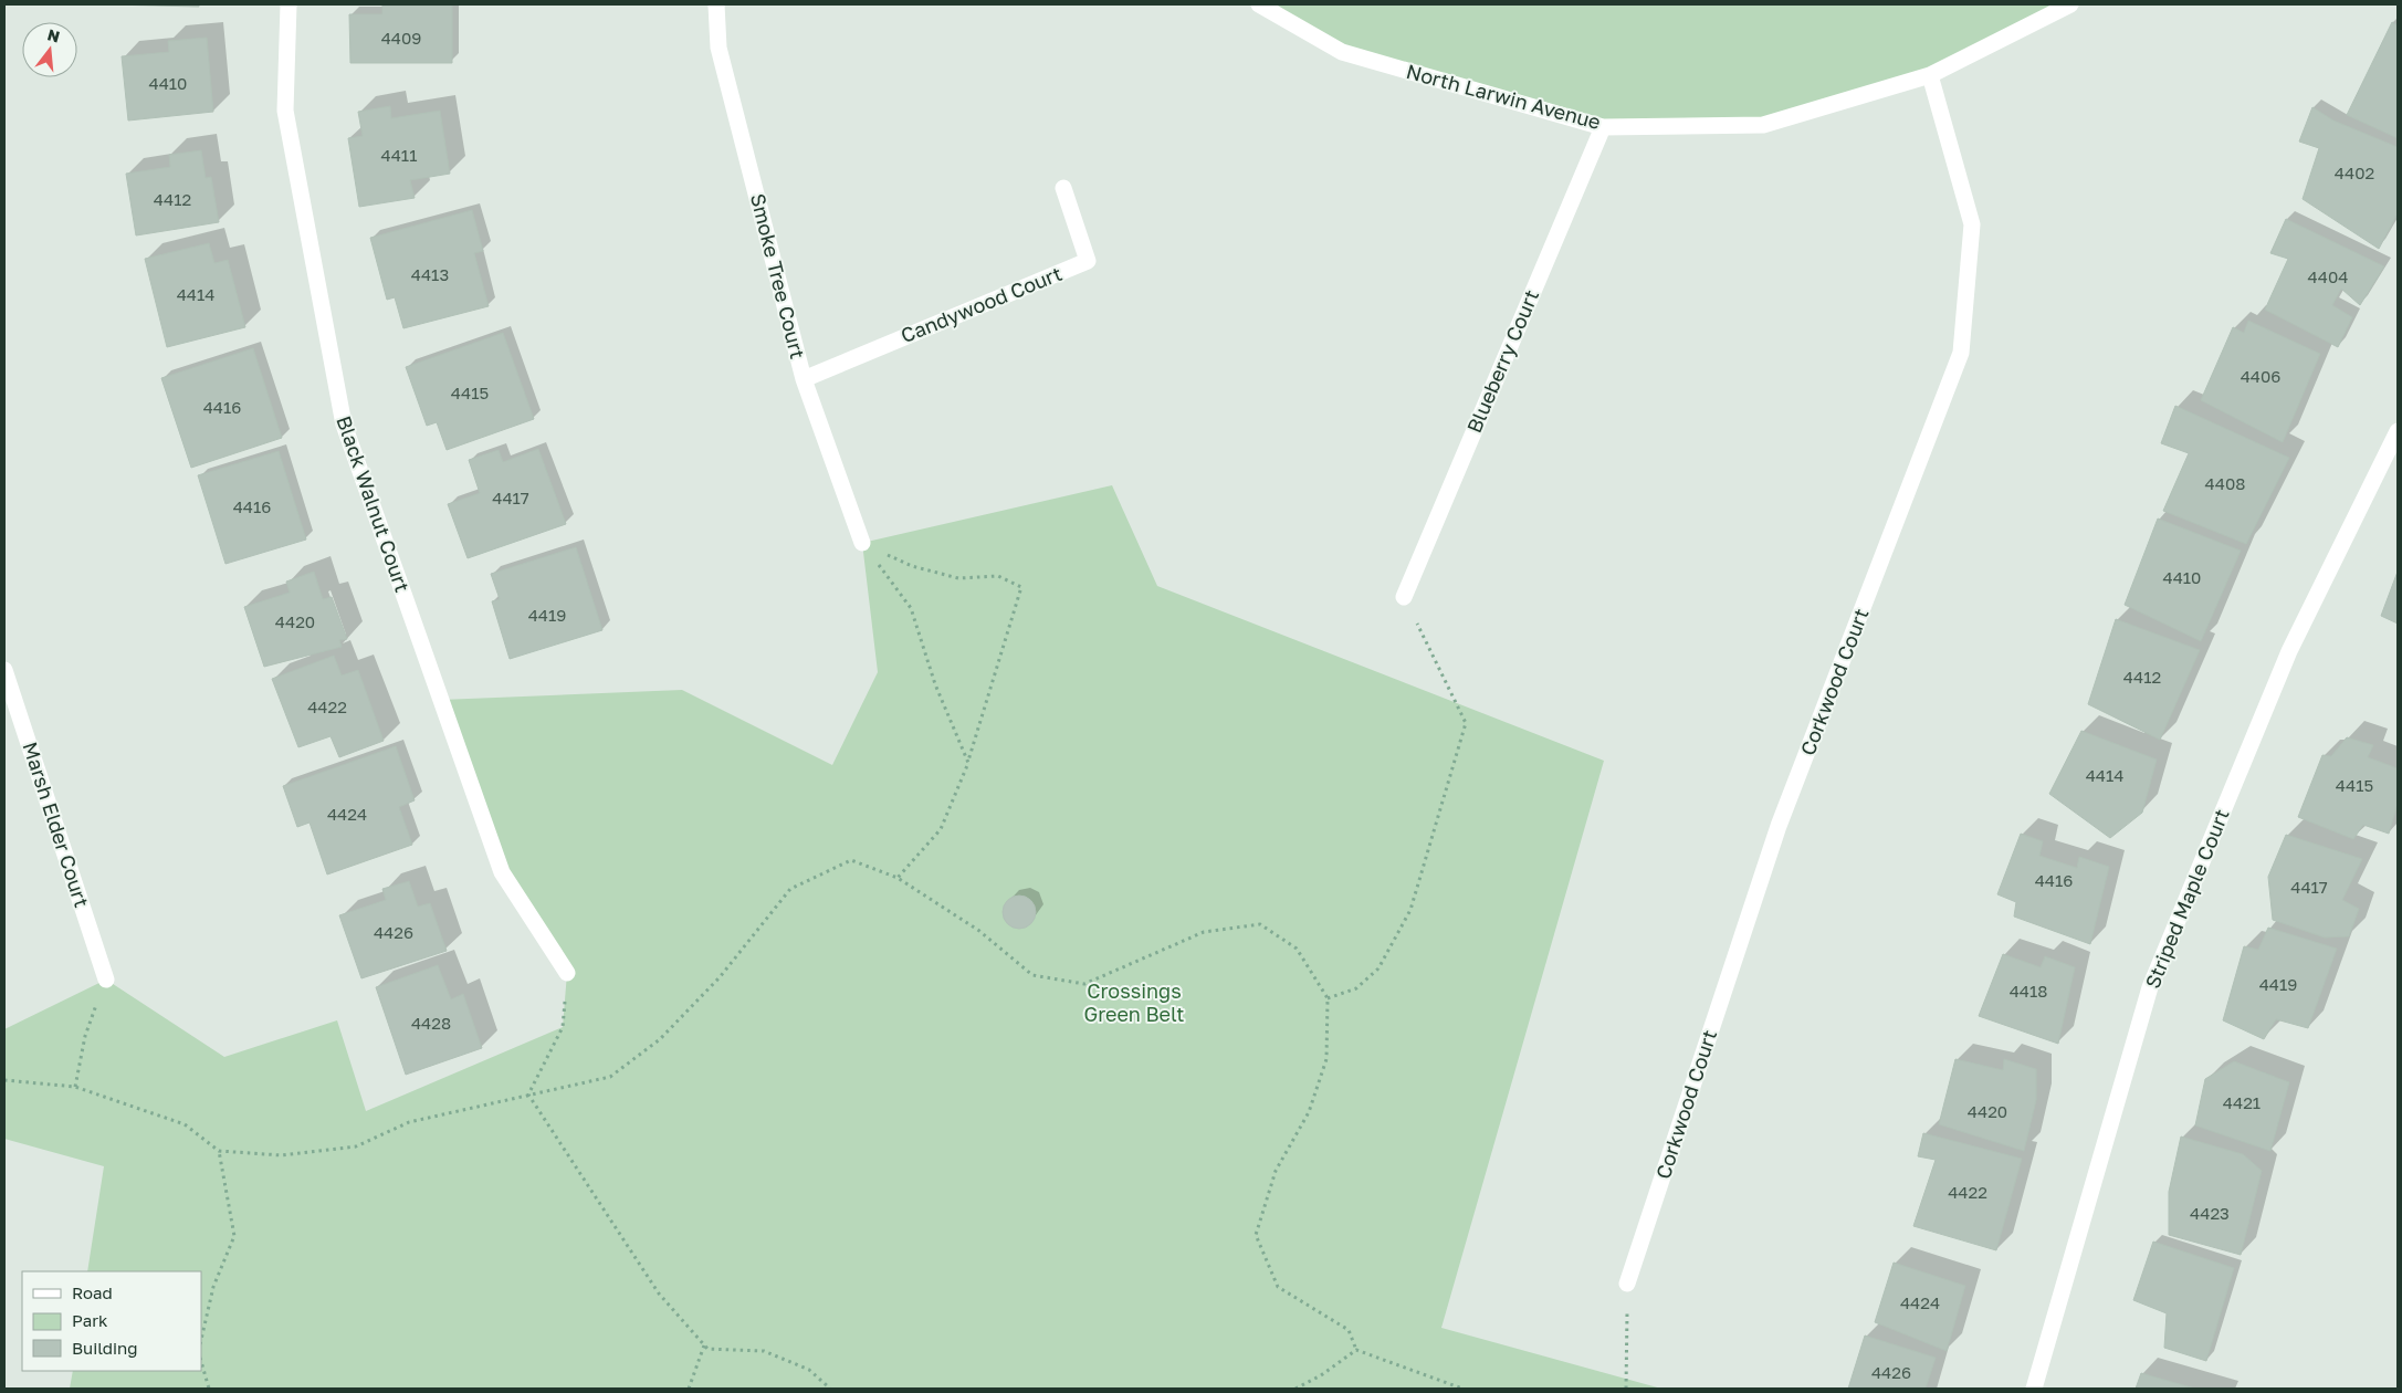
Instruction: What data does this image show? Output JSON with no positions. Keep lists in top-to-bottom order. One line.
{"streets":{"street":["North Larwin Avenue","Smoke Tree Court","Candywood Court","Blueberry Court","Black Walnut Court","Corkwood Court","Marsh Elder Court","Striped Maple Court"]},"crossings":[["North Larwin Avenue","Blueberry Court"],["North Larwin Avenue","Corkwood Court"],["Smoke Tree Court","Candywood Court"]],"parks":["Crossings Green Belt"],"house_numbers":["4409","4410","4411","4402","4412","4413","4404","4414","4406","4415","4416","4408","4417","4416","4410","4419","4420","4412","4422","4414","4415","4424","4416","4417","4426","4419","4418","4428","4421","4420","4422","4423","4424","4426"],"legend":["Road","Park","Building"],"north":"top"}
